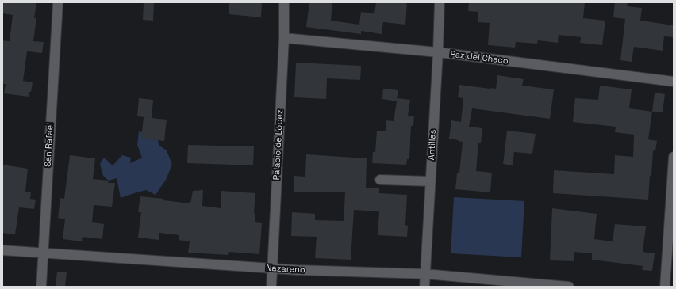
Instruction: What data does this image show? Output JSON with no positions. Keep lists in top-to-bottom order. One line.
{"streets":{"street":["Paz del Chaco","San Rafael","Palacio de López","Antillas","Nazareno"]},"crossings":[["Paz del Chaco","Palacio de López"],["Paz del Chaco","Antillas"],["San Rafael","Nazareno"],["Palacio de López","Nazareno"],["Antillas","Nazareno"]]}
